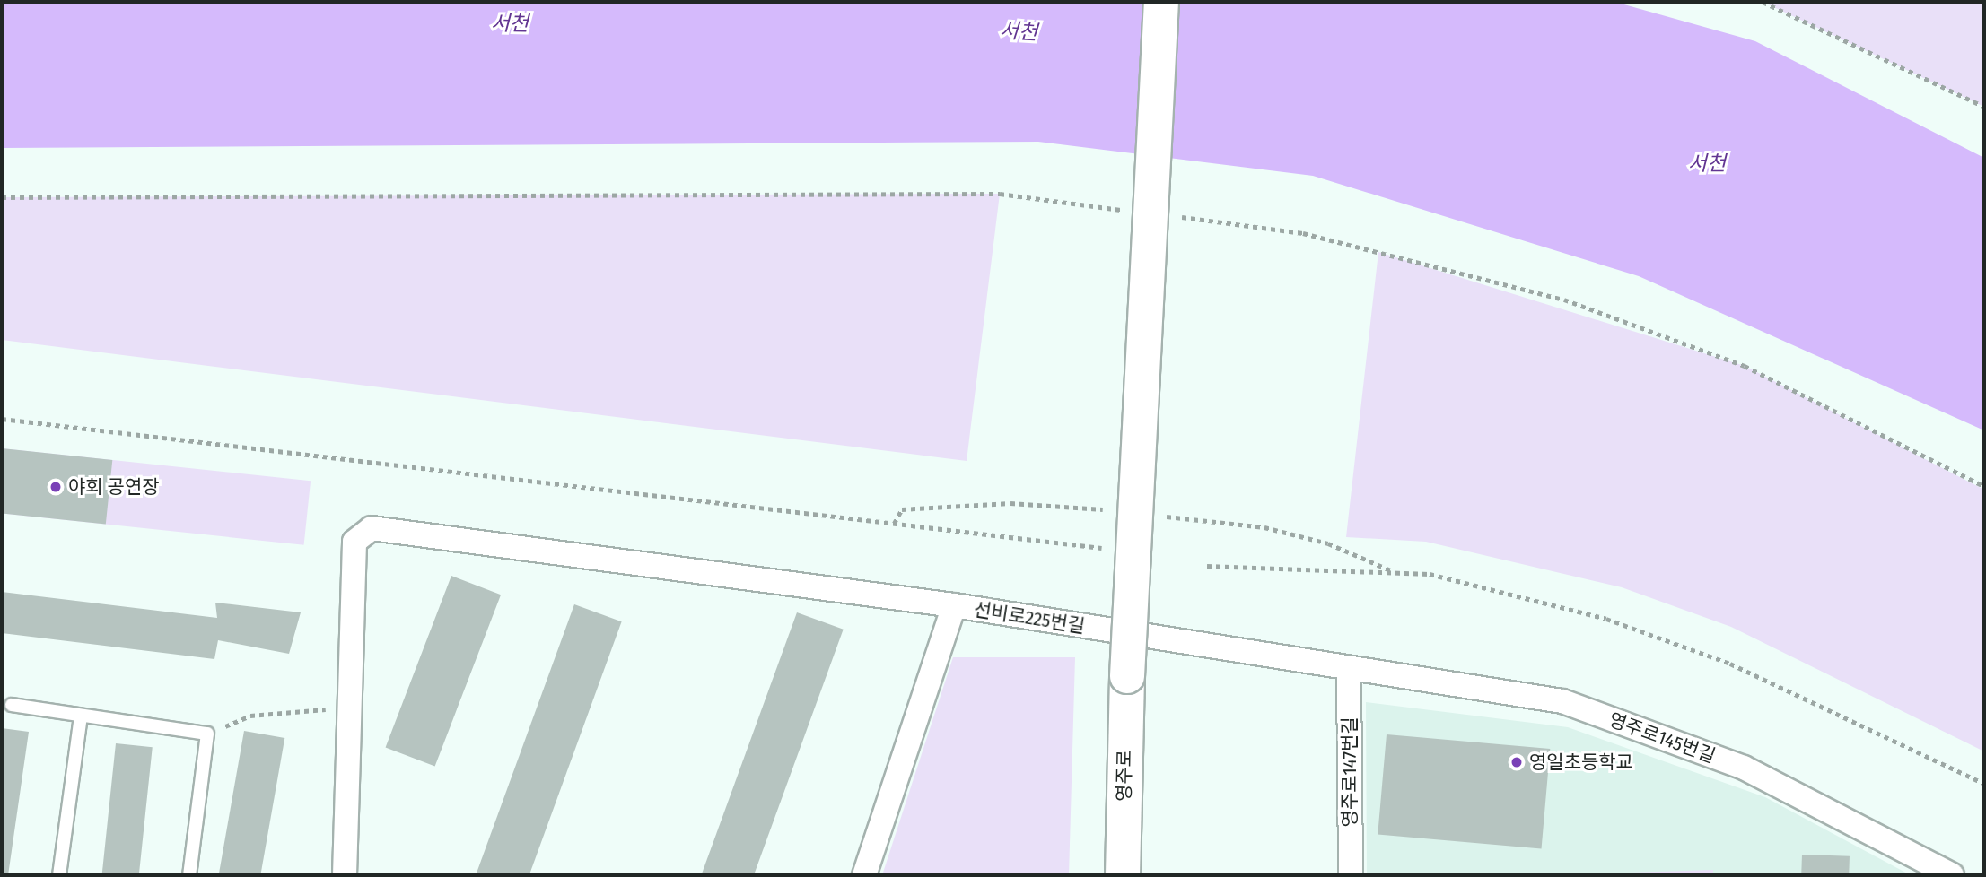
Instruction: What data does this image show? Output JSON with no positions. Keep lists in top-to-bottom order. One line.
{"streets":{"main road":["영주로"],"street":["선비로225번길","영주로145번길","영주로147번길"]},"crossings":[["선비로225번길","영주로145번길"],["선비로225번길","영주로147번길"],["영주로145번길","영주로147번길"]],"water":["서천"],"places":["야회 공연장","영일초등학교"]}
